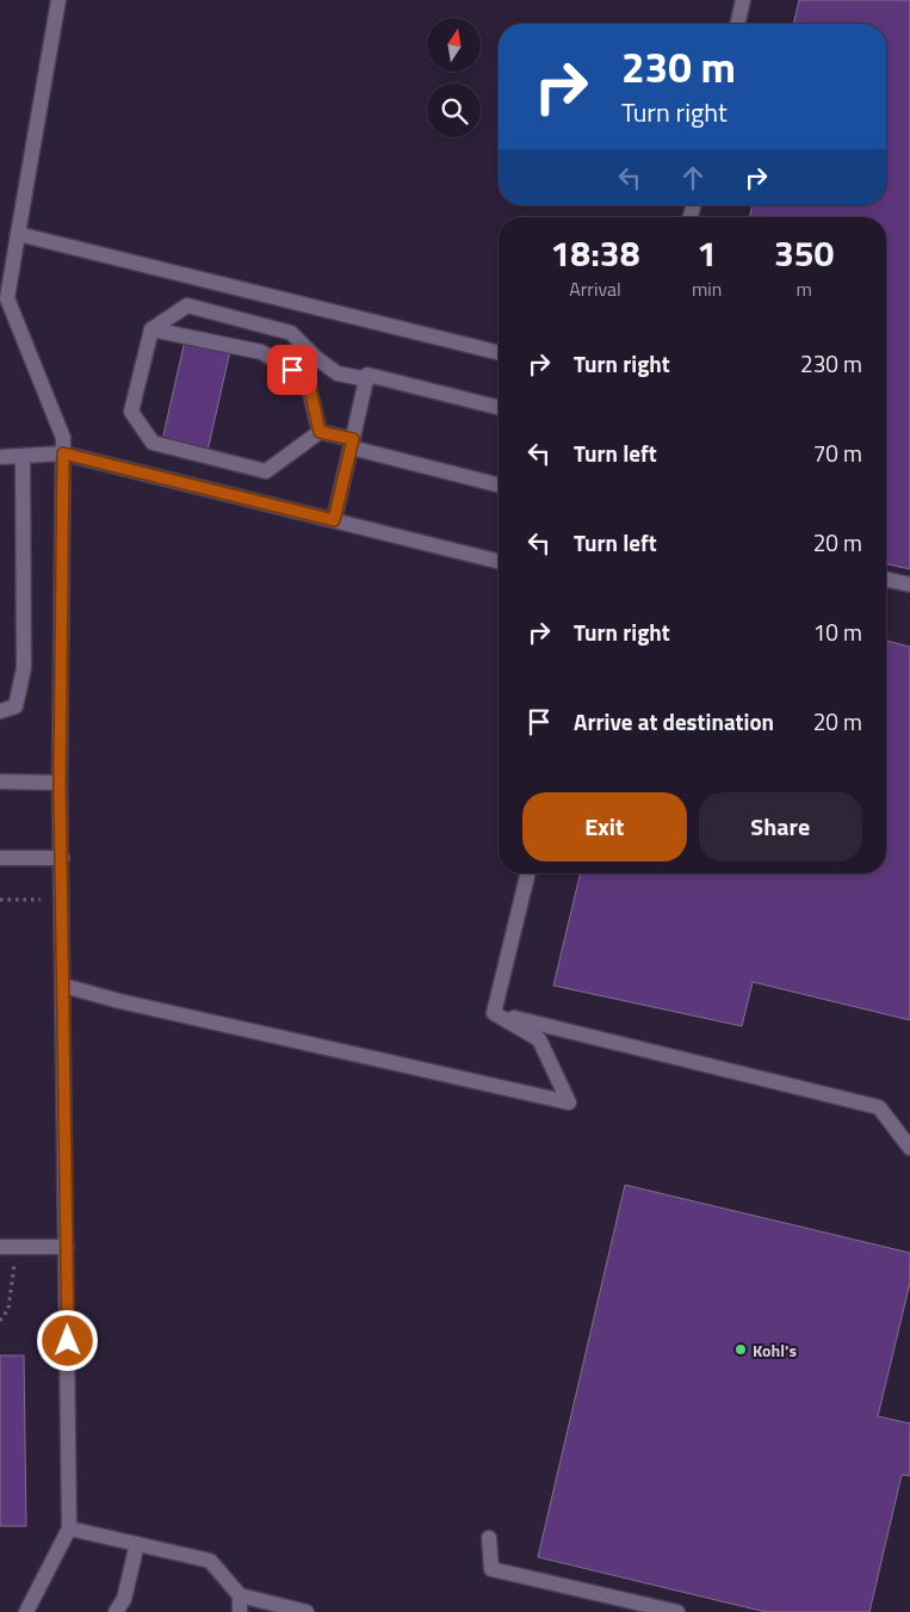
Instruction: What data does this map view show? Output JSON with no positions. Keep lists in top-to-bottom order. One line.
{"places":["Kohl's"],"north":"top","page":{"turn":["230 m","Turn right"],"eta":["18:38","Arrival","1","min","350","m"],"list":[{"name":"Turn right","value":"230 m"},{"name":"Turn left","value":"70 m"},{"name":"Turn left","value":"20 m"},{"name":"Turn right","value":"10 m"},{"name":"Arrive at destination","value":"20 m"}],"buttons":["Exit","Share"]}}
